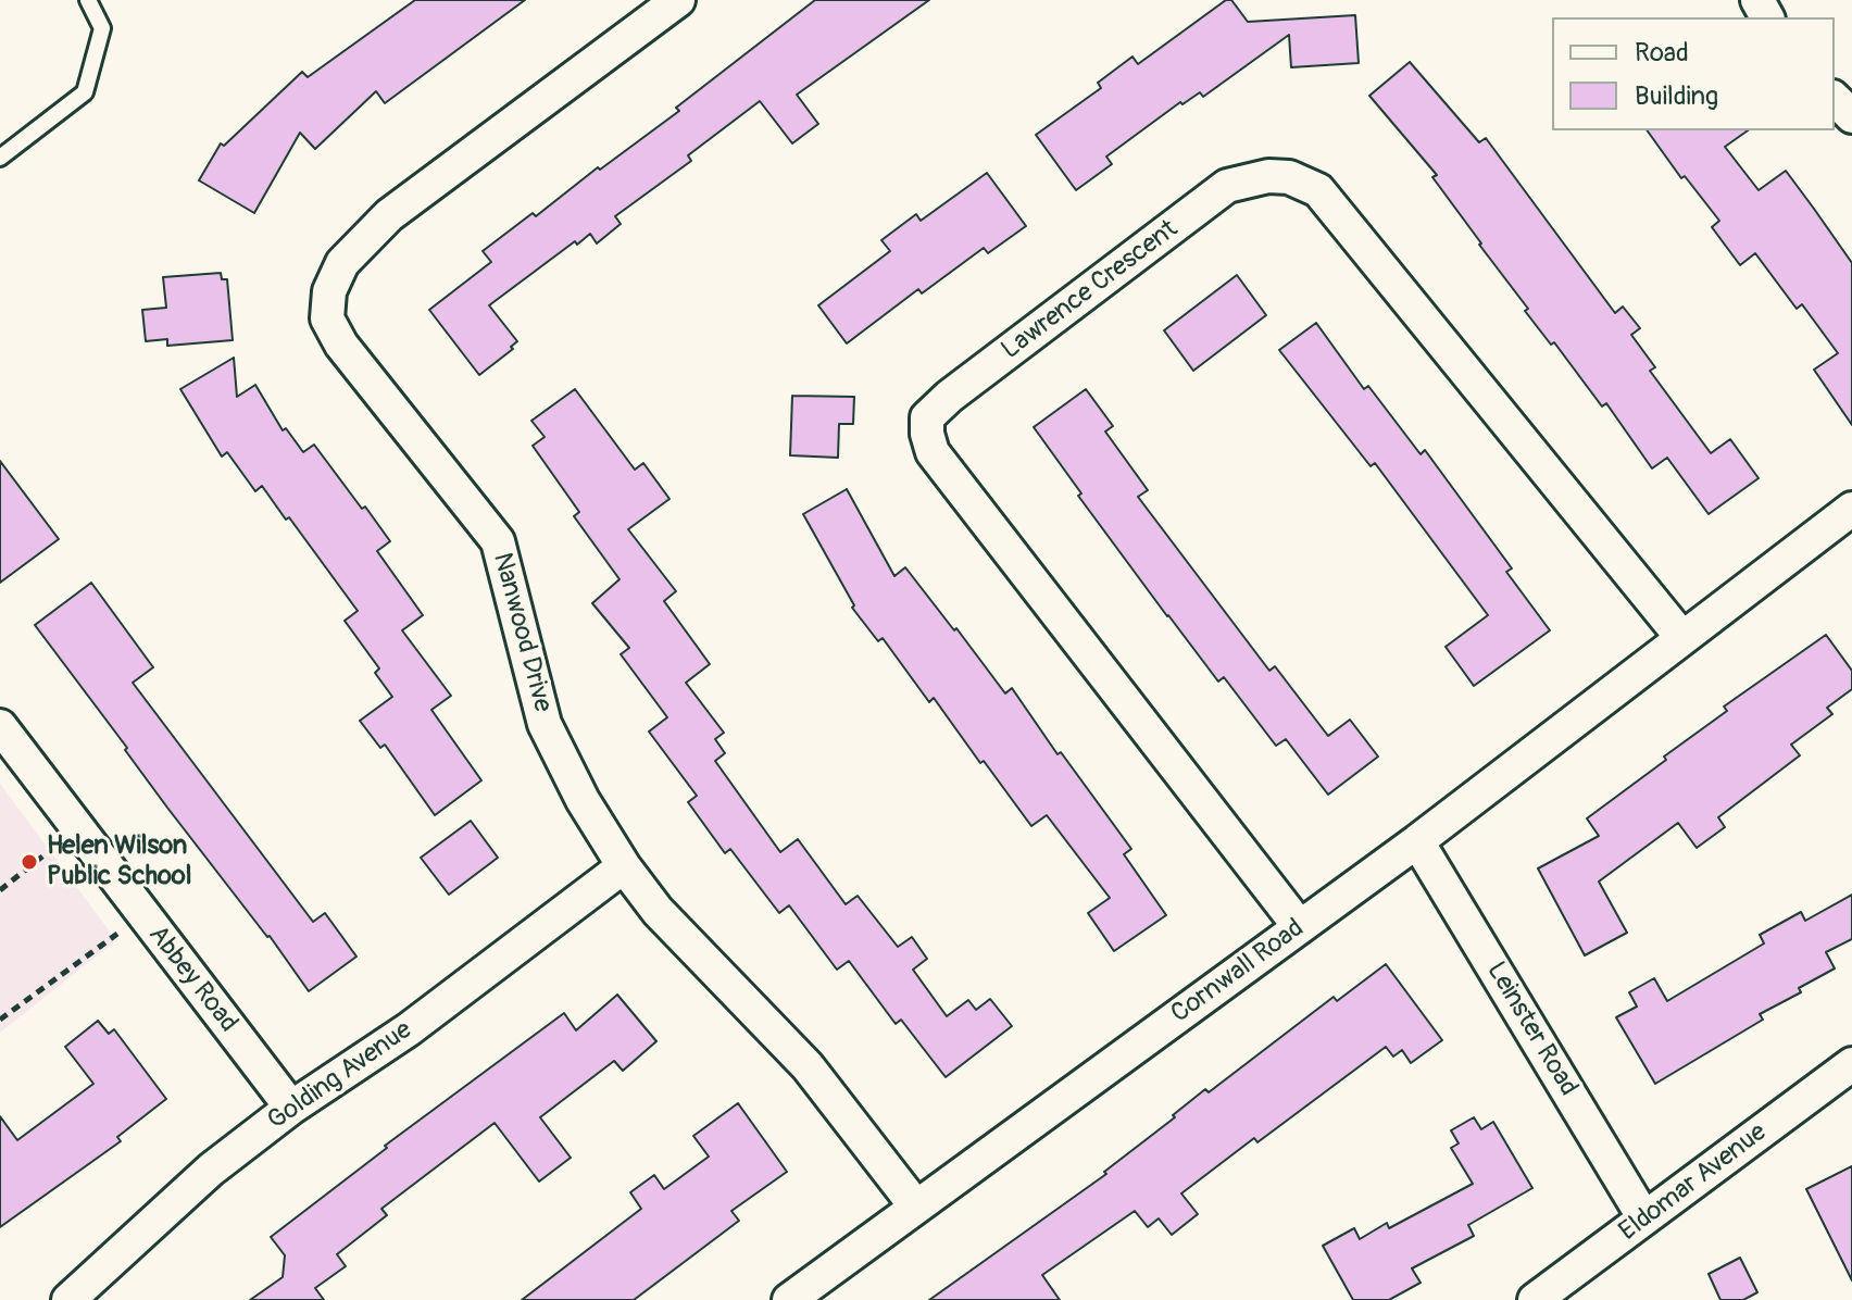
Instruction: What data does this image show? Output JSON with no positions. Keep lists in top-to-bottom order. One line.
{"streets":{"street":["Lawrence Crescent","Nanwood Drive","Cornwall Road","Abbey Road","Leinster Road","Golding Avenue","Eldomar Avenue"]},"crossings":[["Lawrence Crescent","Cornwall Road"],["Nanwood Drive","Cornwall Road"],["Nanwood Drive","Golding Avenue"],["Cornwall Road","Leinster Road"],["Abbey Road","Golding Avenue"],["Leinster Road","Eldomar Avenue"]],"places":["Helen Wilson Public School"],"legend":["Road","Building"]}
